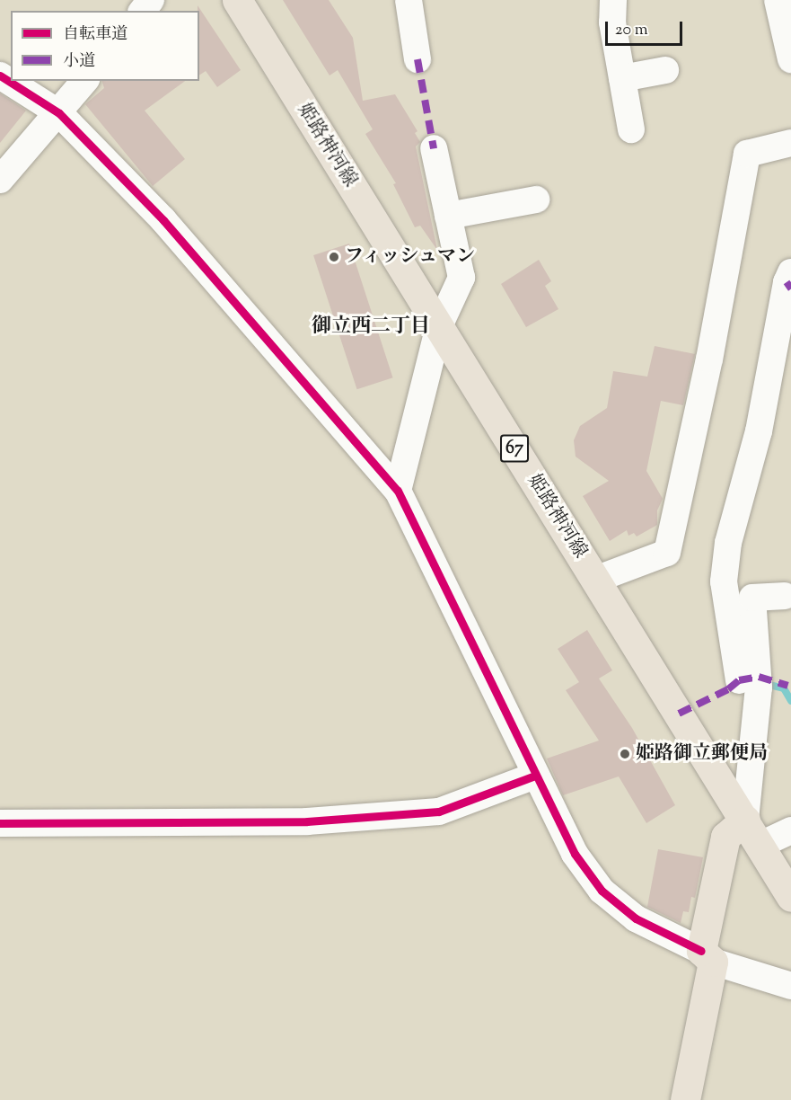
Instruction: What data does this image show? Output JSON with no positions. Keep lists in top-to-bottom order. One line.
{"streets":{"main road":["姫路神河線","67"]},"districts":["御立西二丁目"],"places":["フィッシュマン","姫路御立郵便局"],"legend":["自転車道","小道"],"scale_bar":"20 m"}
